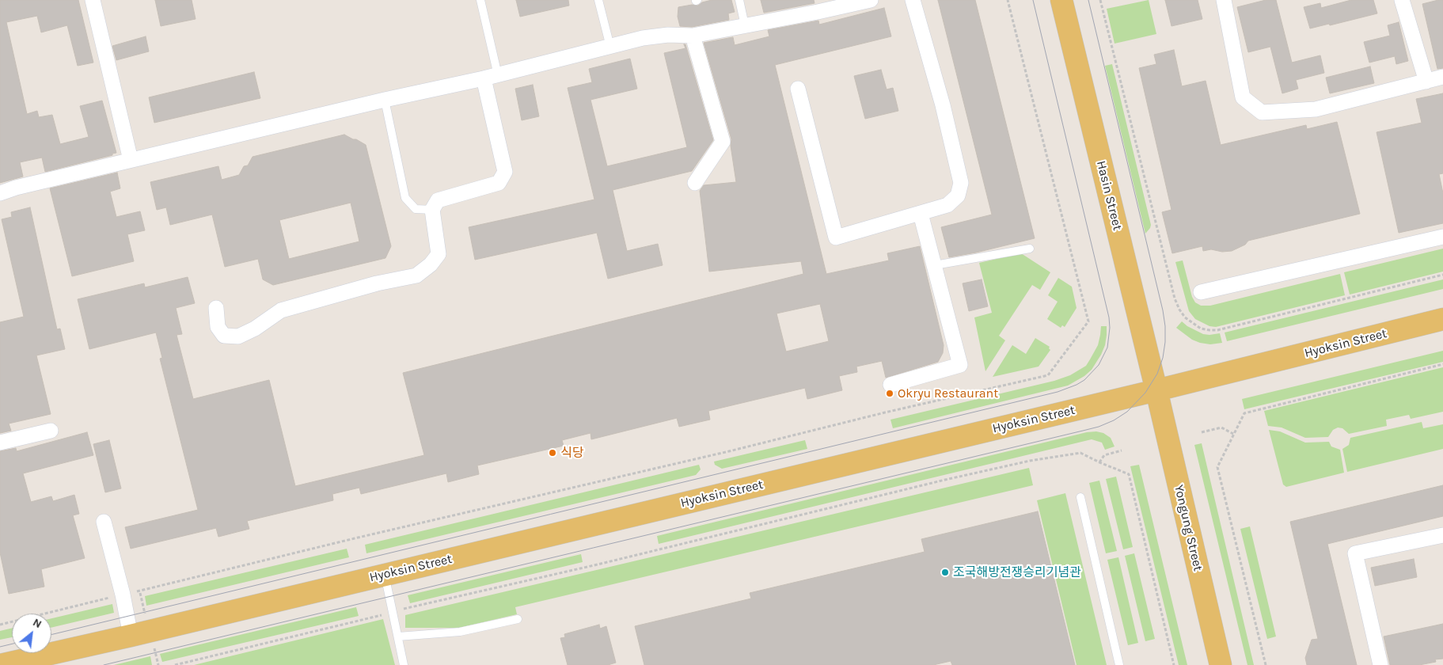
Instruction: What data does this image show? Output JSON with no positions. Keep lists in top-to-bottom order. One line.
{"streets":{"main road":["Hasin Street","Hyoksin Street","Yongung Street"]},"crossings":[["Hasin Street","Hyoksin Street"],["Hasin Street","Yongung Street"],["Hyoksin Street","Yongung Street"]],"places":["Okryu Restaurant","식당","조국해방전쟁승리기념관"],"north":"top right"}
